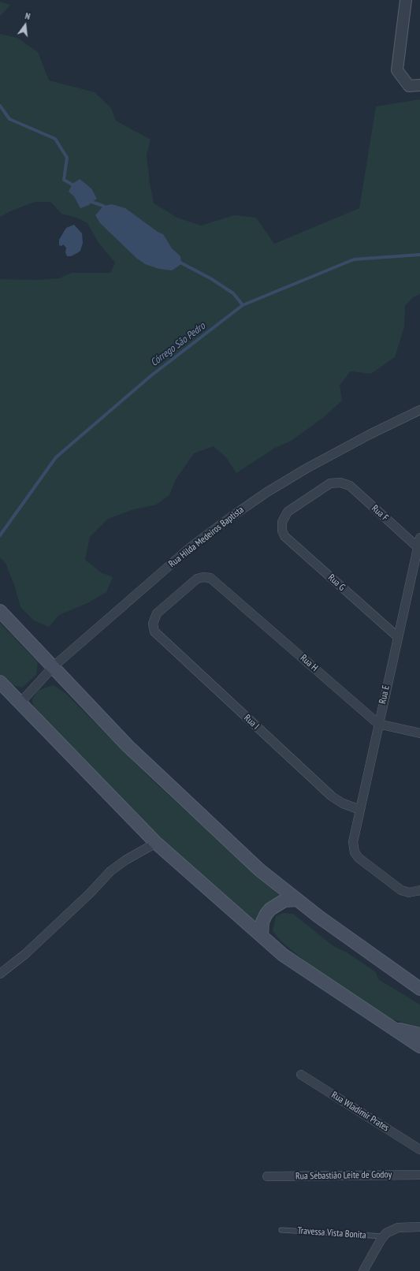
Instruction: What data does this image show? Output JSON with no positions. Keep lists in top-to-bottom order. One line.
{"streets":{"street":["Rua F","Rua Hilda Medeiros Baptista","Rua G","Rua H","Rua E","Rua I","Rua Wladimir Prates","Rua Sebastião Leite de Godoy","Travessa Vista Bonita"]},"crossings":[["Rua F","Rua G"],["Rua F","Rua E"],["Rua G","Rua E"],["Rua H","Rua E"],["Rua H","Rua I"],["Rua E","Rua I"]],"water":["Córrego São Pedro"],"north":"top"}
